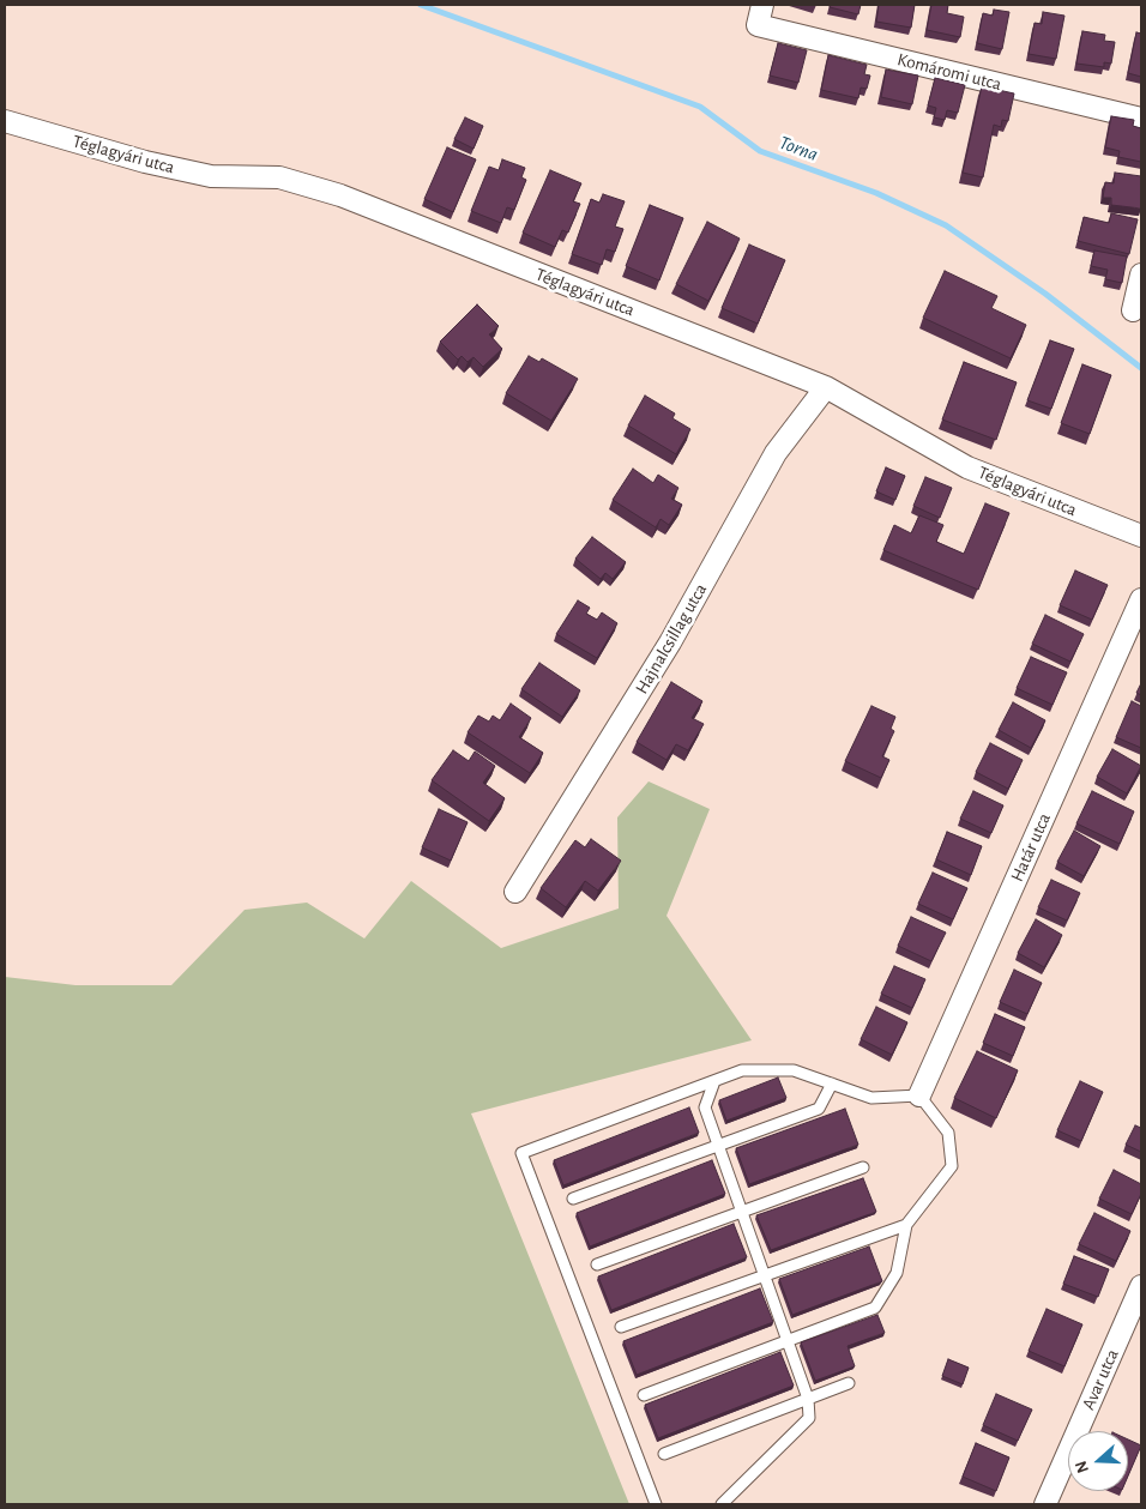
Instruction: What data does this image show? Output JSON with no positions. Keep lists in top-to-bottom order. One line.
{"streets":{"street":["Komáromi utca","Téglagyári utca","Hajnalcsillag utca","Határ utca","Avar utca"]},"crossings":[["Téglagyári utca","Hajnalcsillag utca"]],"water":["Torna"],"north":"left"}
